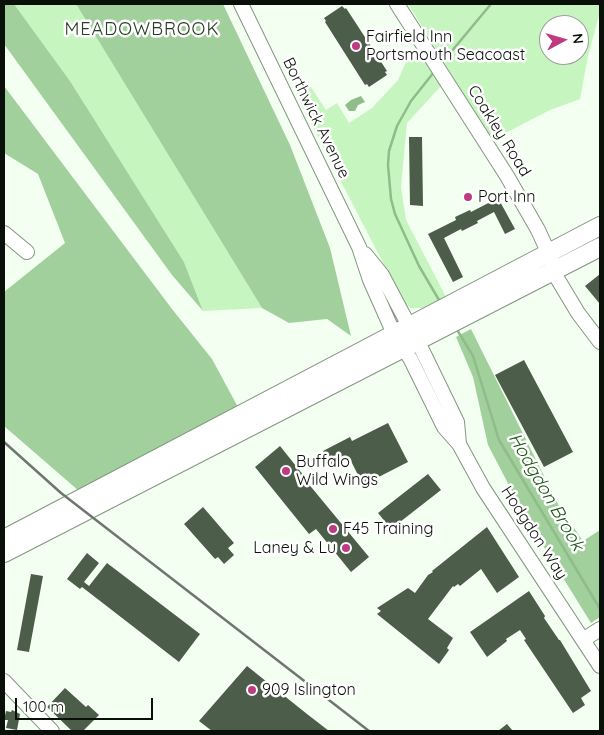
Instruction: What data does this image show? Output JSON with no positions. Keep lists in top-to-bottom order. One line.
{"streets":{"street":["Borthwick Avenue","Coakley Road","Hodgdon Way"]},"crossings":[["Borthwick Avenue","Hodgdon Way"]],"districts":["MEADOWBROOK"],"water":["Hodgdon Brook"],"places":["Fairfield Inn Portsmouth Seacoast","Port Inn","Buffalo Wild Wings","F45 Training","Laney & Lu","909 Islington"],"scale_bar":"100 m","north":"right"}
